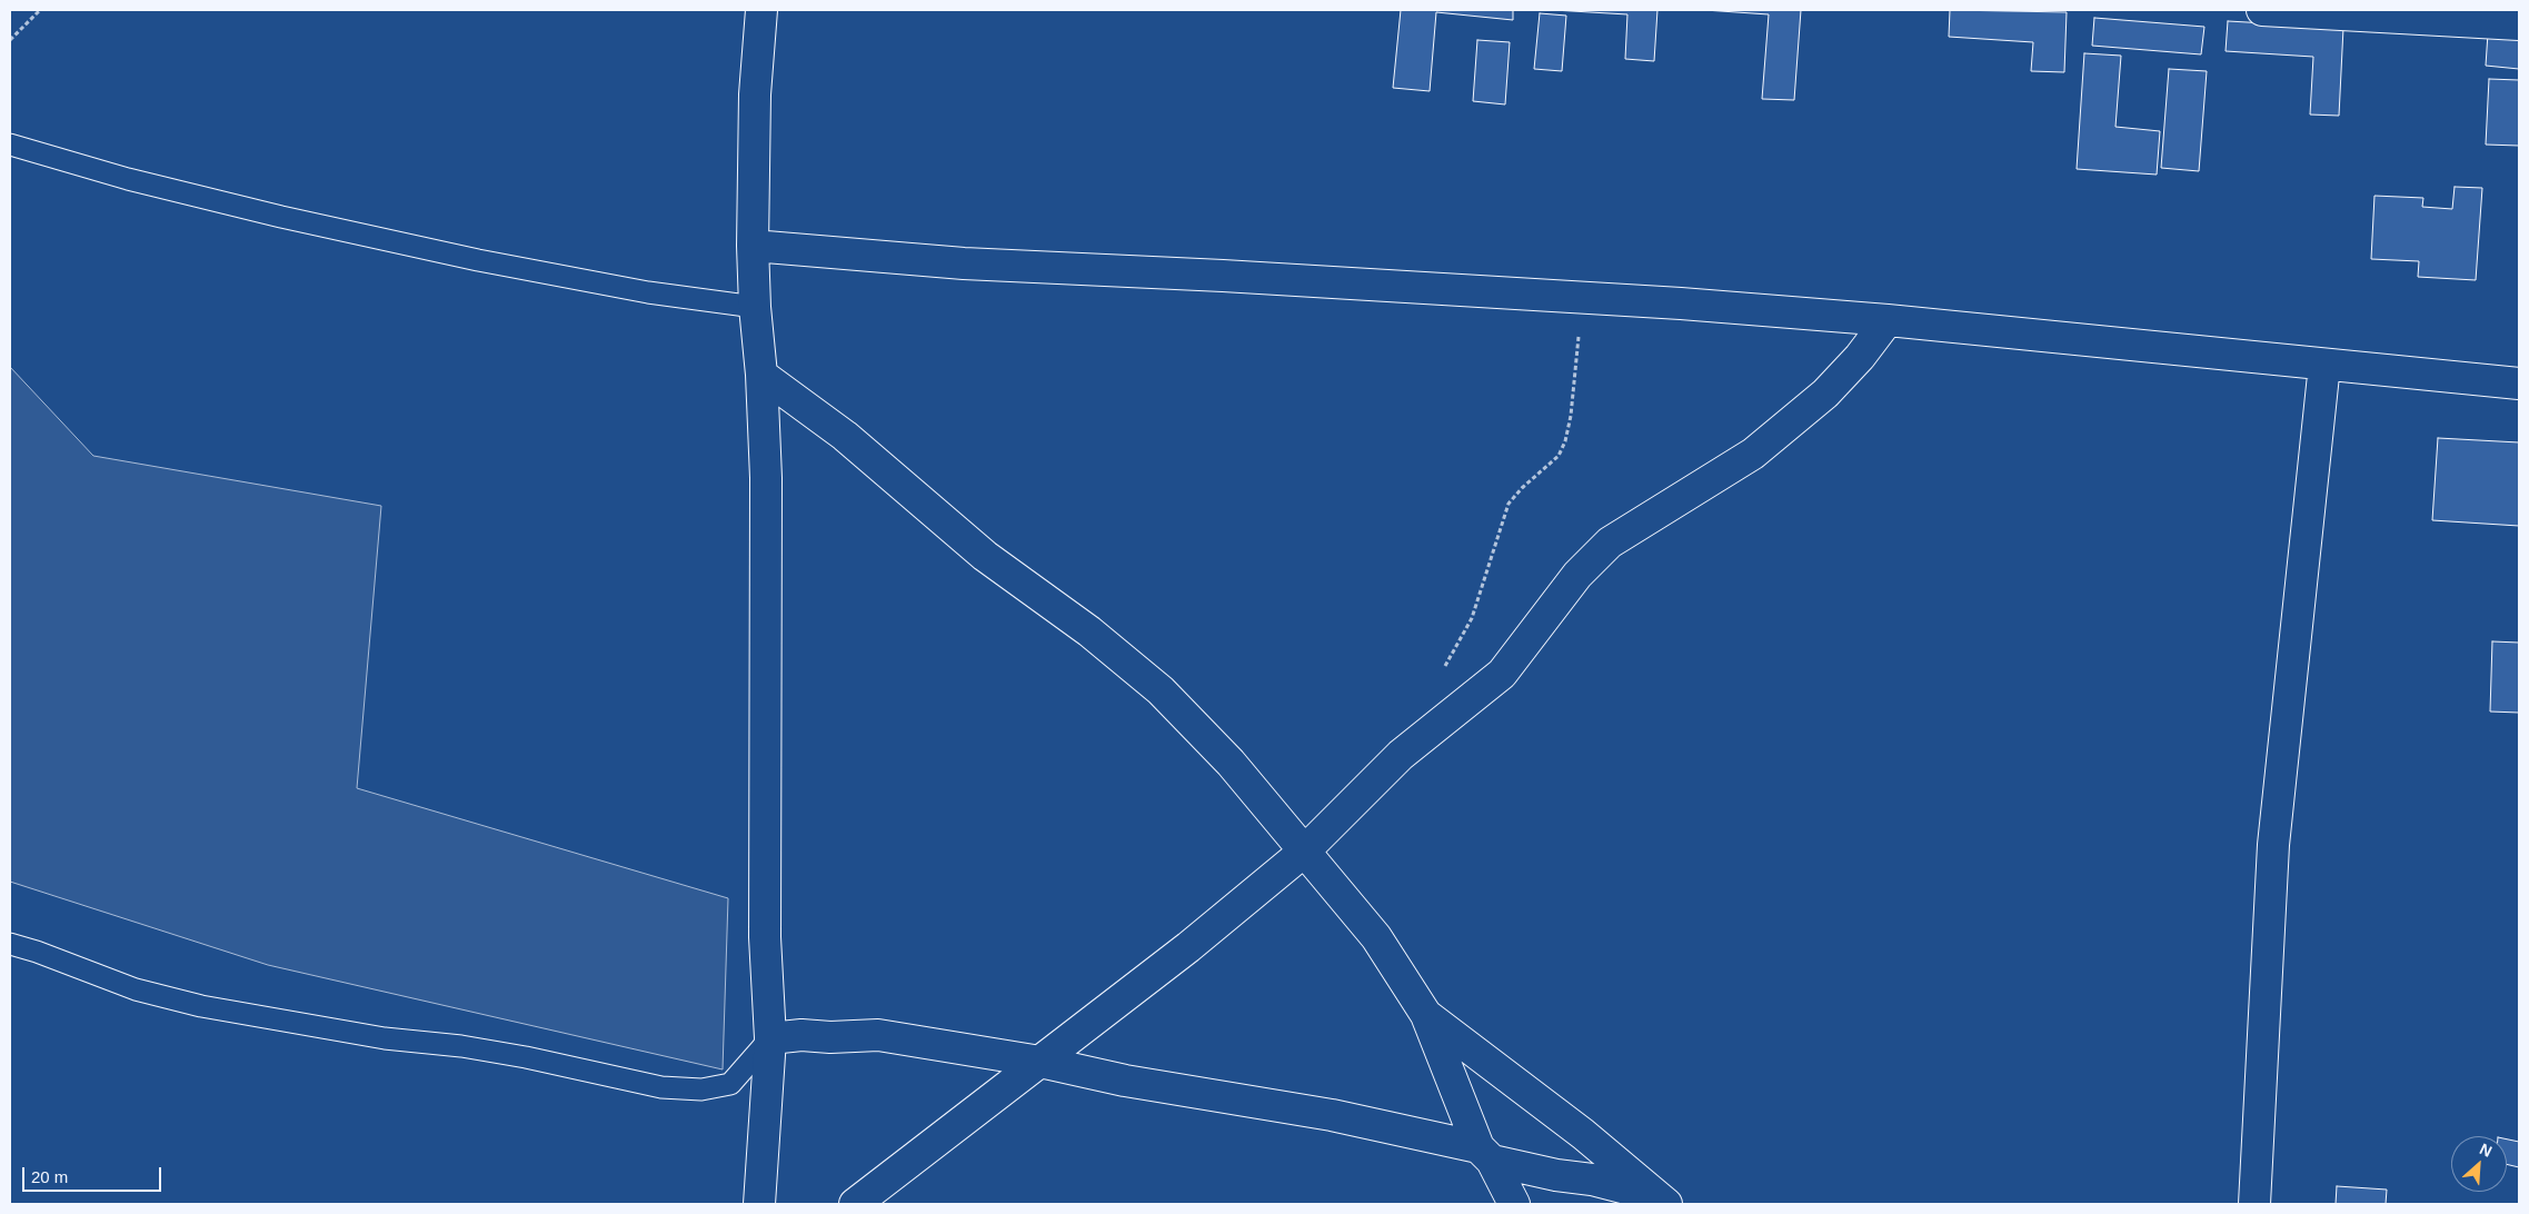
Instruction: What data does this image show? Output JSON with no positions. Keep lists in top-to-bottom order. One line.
{"scale_bar":"20 m","north":"top right"}
